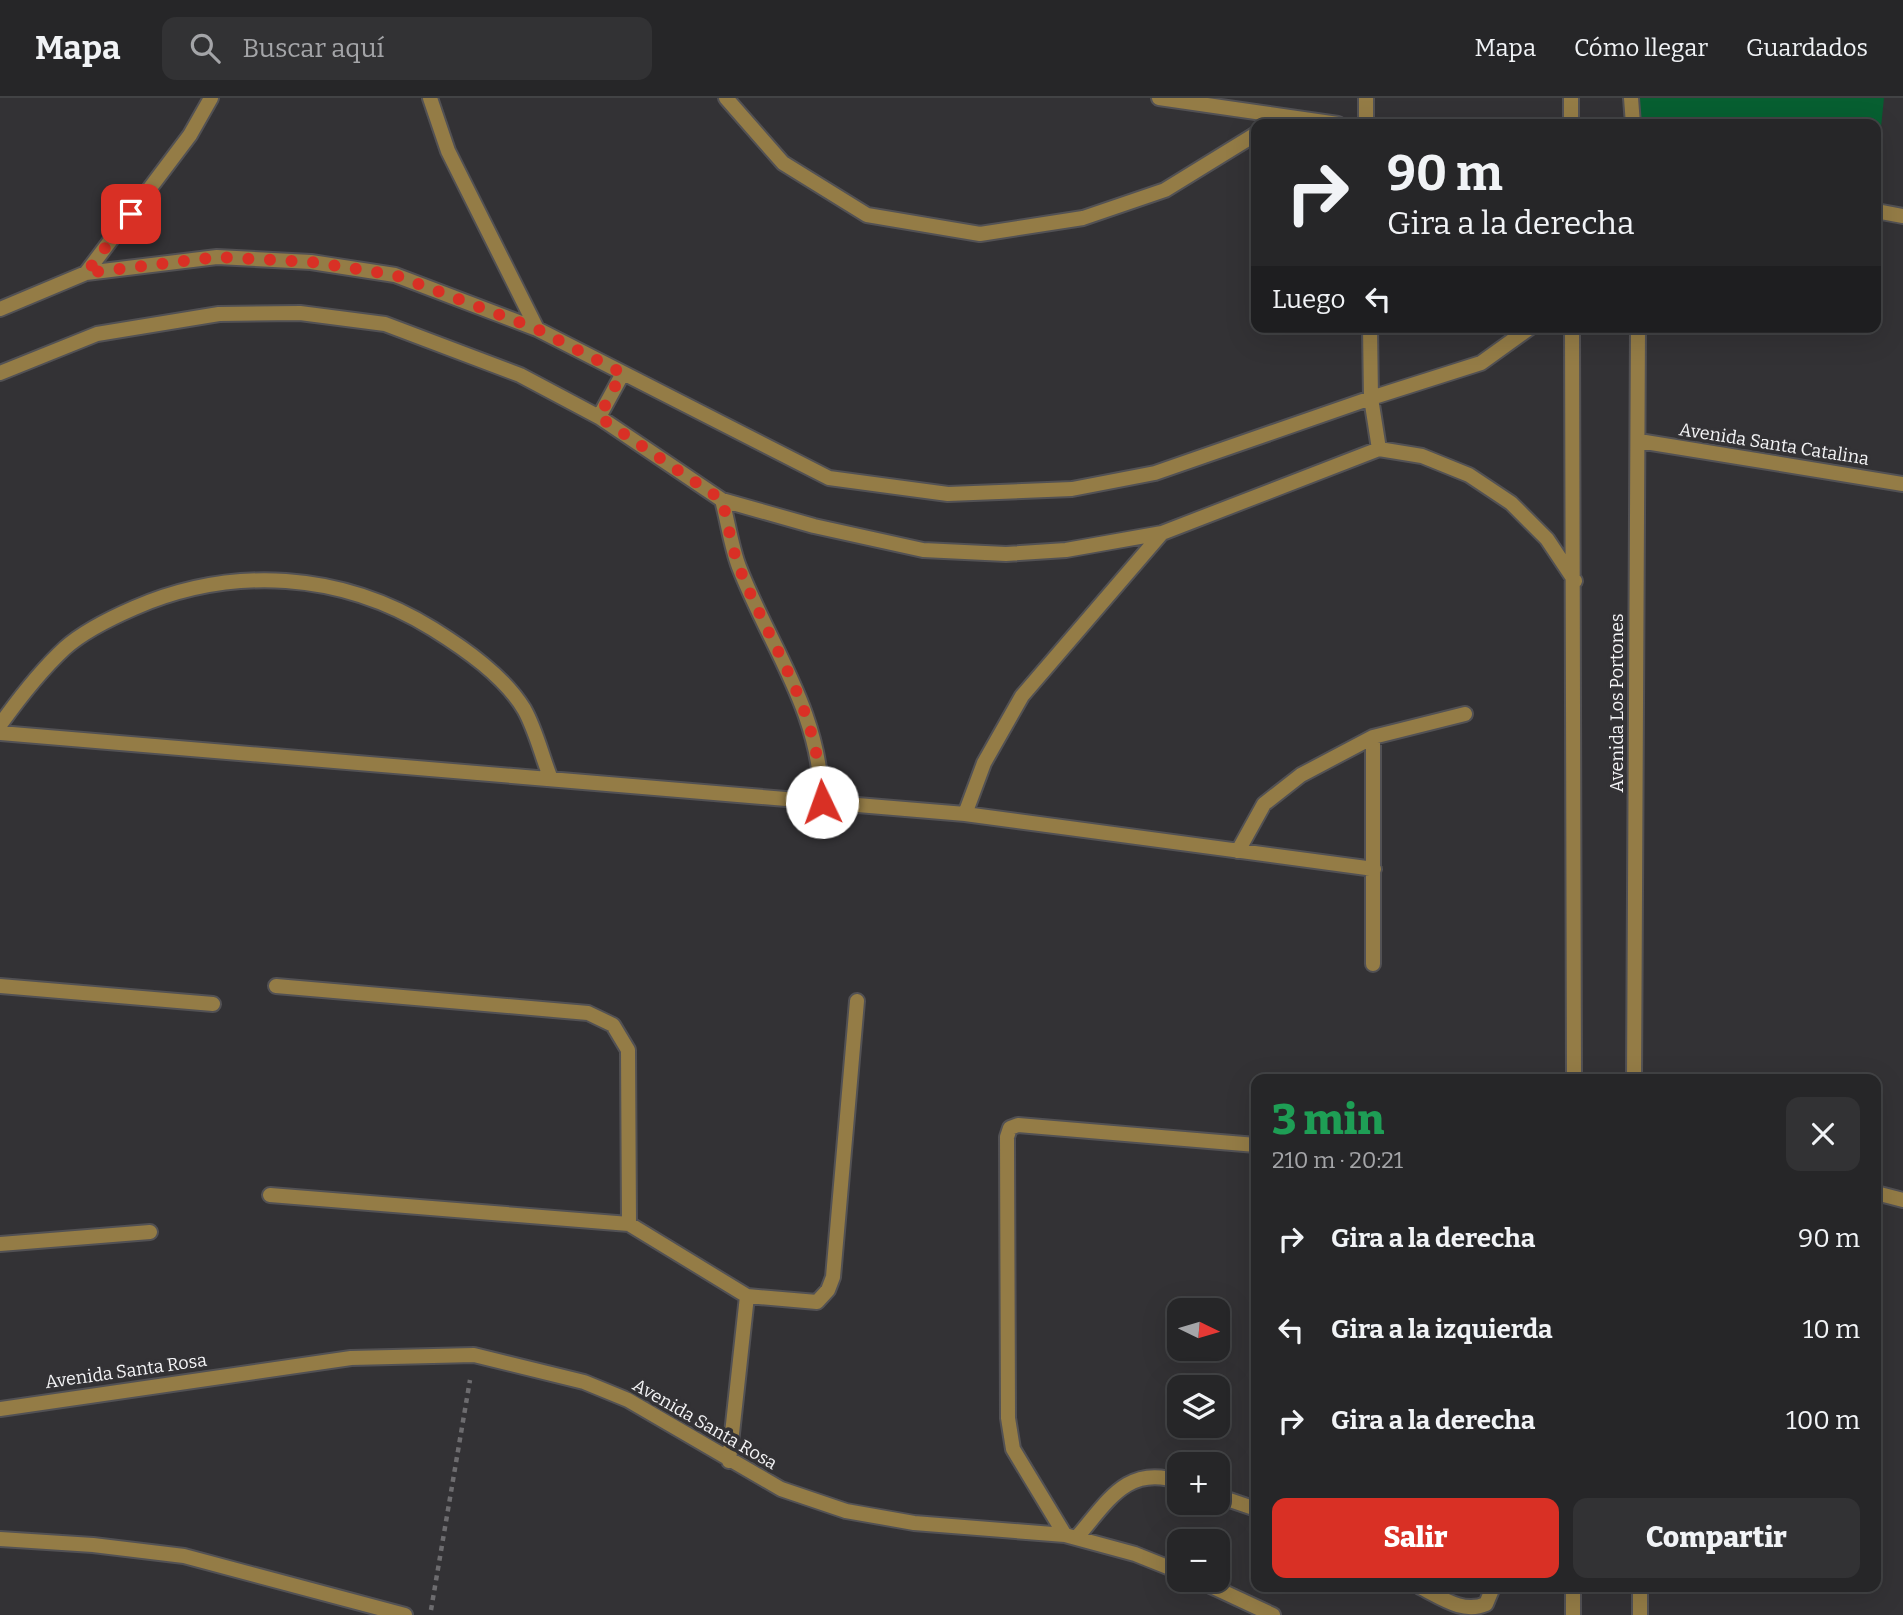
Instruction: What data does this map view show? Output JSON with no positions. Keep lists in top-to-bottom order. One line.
{"streets":{"street":["Avenida Santa Catalina","Avenida Los Portones","Avenida Santa Rosa"]},"crossings":[["Avenida Santa Catalina","Avenida Los Portones"]],"north":"right","page":{"header":"Mapa","search":"Buscar aquí","nav":["Mapa","Cómo llegar","Guardados"],"turn":["90 m","Gira a la derecha"],"then":"Luego","heading":["3 min","210 m · 20:21"],"list":[{"name":"Gira a la derecha","value":"90 m"},{"name":"Gira a la izquierda","value":"10 m"},{"name":"Gira a la derecha","value":"100 m"}],"map_buttons":["+","−"],"buttons":["Salir","Compartir"]}}
